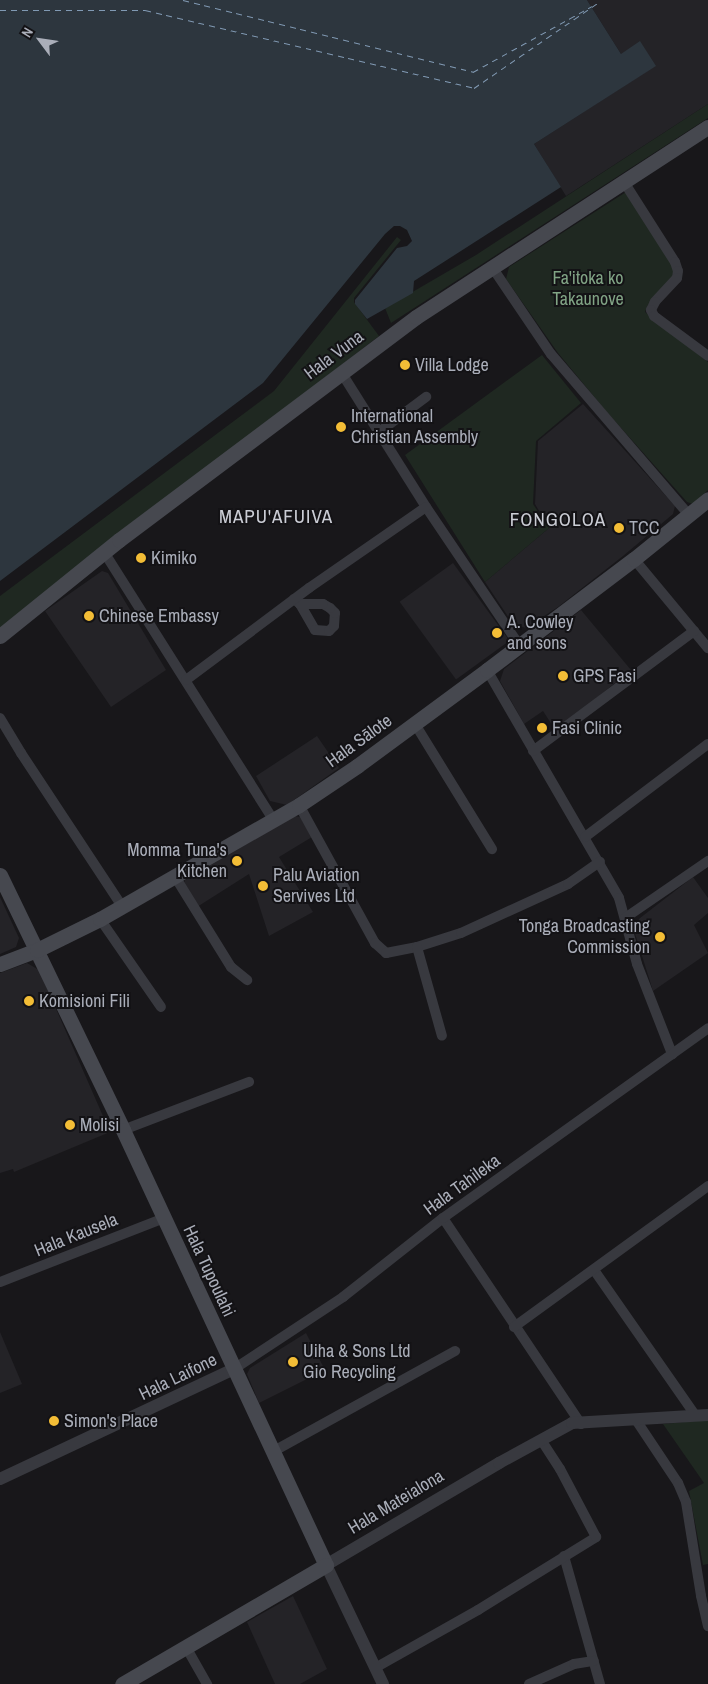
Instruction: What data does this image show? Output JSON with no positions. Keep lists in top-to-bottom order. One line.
{"streets":{"main road":["Hala Vuna","Hala Sālote","Hala Tupoulahi","Hala Mateialona"],"street":["Hala Tahileka","Hala Kausela","Hala Laifone"]},"crossings":[["Hala Sālote","Hala Tupoulahi"],["Hala Tahileka","Hala Tupoulahi"],["Hala Tahileka","Hala Laifone"],["Hala Kausela","Hala Tupoulahi"],["Hala Tupoulahi","Hala Laifone"],["Hala Tupoulahi","Hala Mateialona"]],"districts":["MAPU'AFUIVA","FONGOLOA"],"parks":["Fa'itoka ko Takaunove"],"places":["Villa Lodge","International Christian Assembly","TCC","Kimiko","Chinese Embassy","A. Cowley and sons","GPS Fasi","Fasi Clinic","Momma Tuna's Kitchen","Palu Aviation Servives Ltd","Tonga Broadcasting Commission","Komisioni Fili","Molisi","Uiha & Sons Ltd Gio Recycling","Simon's Place"],"north":"top left"}
